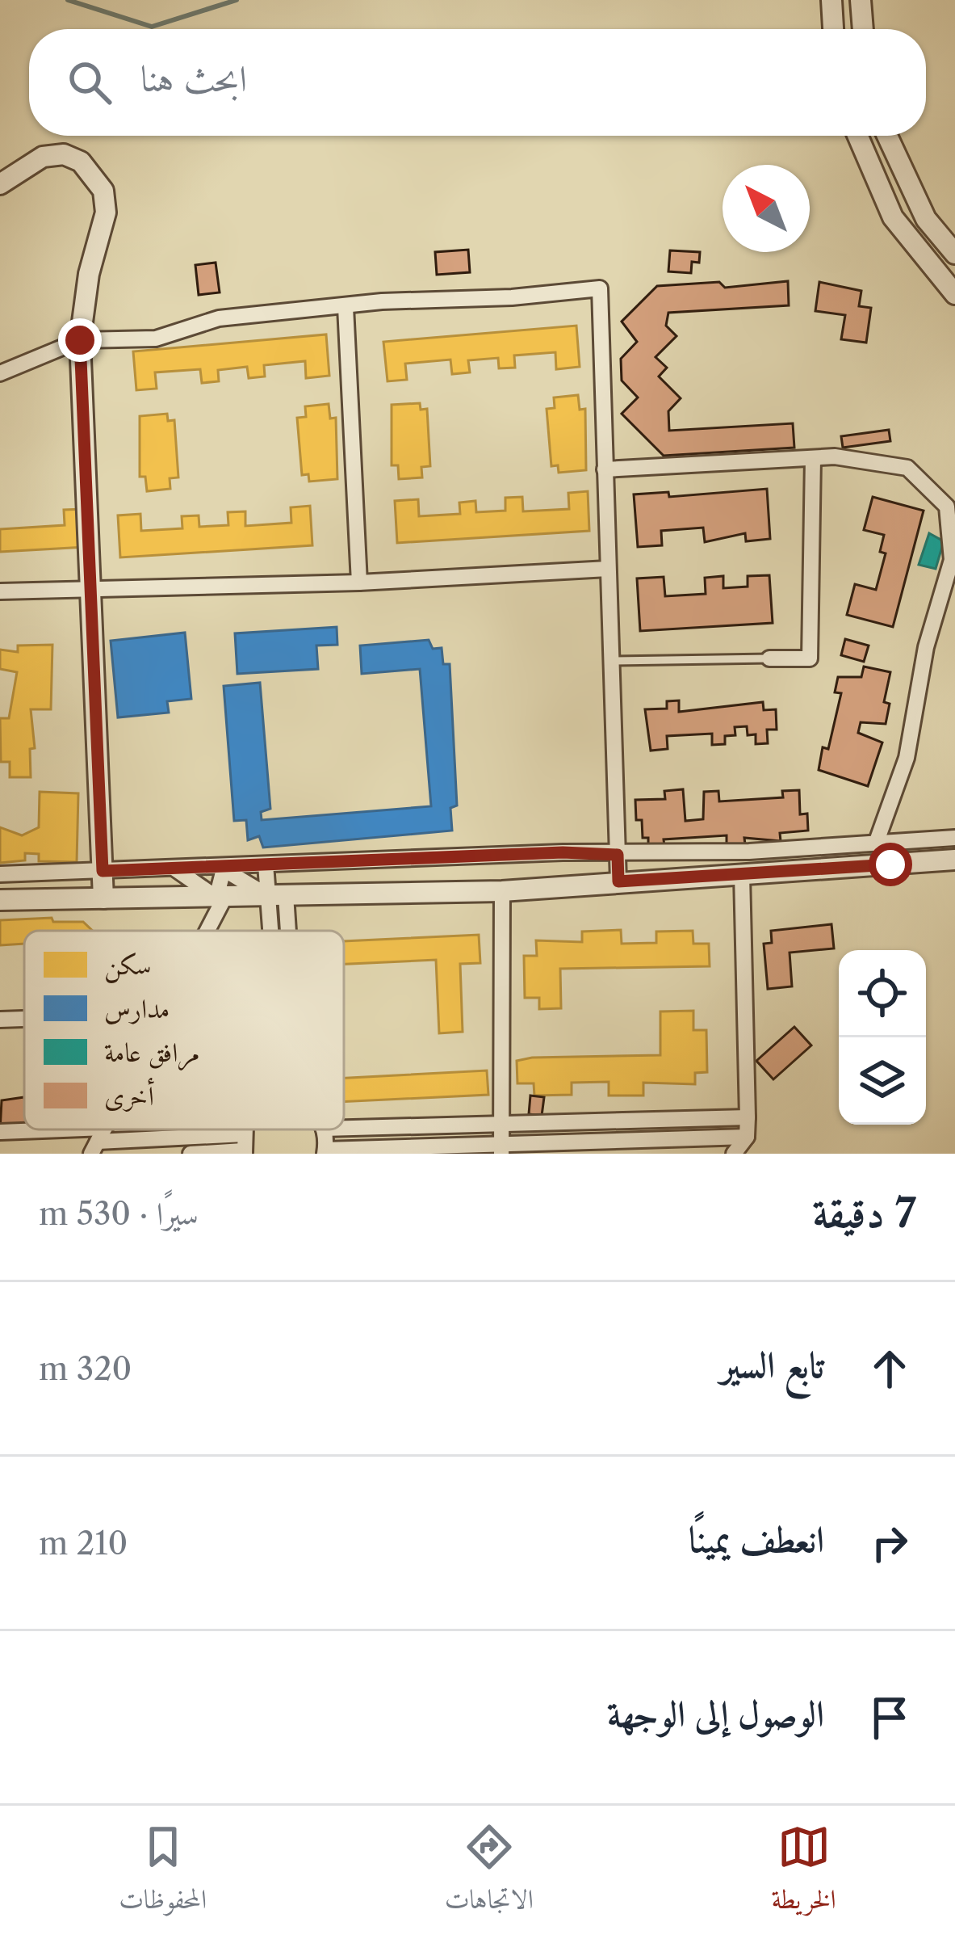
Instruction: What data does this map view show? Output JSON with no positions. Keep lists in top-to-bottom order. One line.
{"legend":["سكن","مدارس","مرافق عامة","أخرى"],"north":"top left","page":{"search":"ابحث هنا","heading":["7 دقيقة","سيرًا · 530 m"],"list":[["تابع السير","320 m"],["انعطف يمينًا","210 m"],"الوصول إلى الوجهة"],"nav":["الخريطة","الاتجاهات","المحفوظات"]}}
